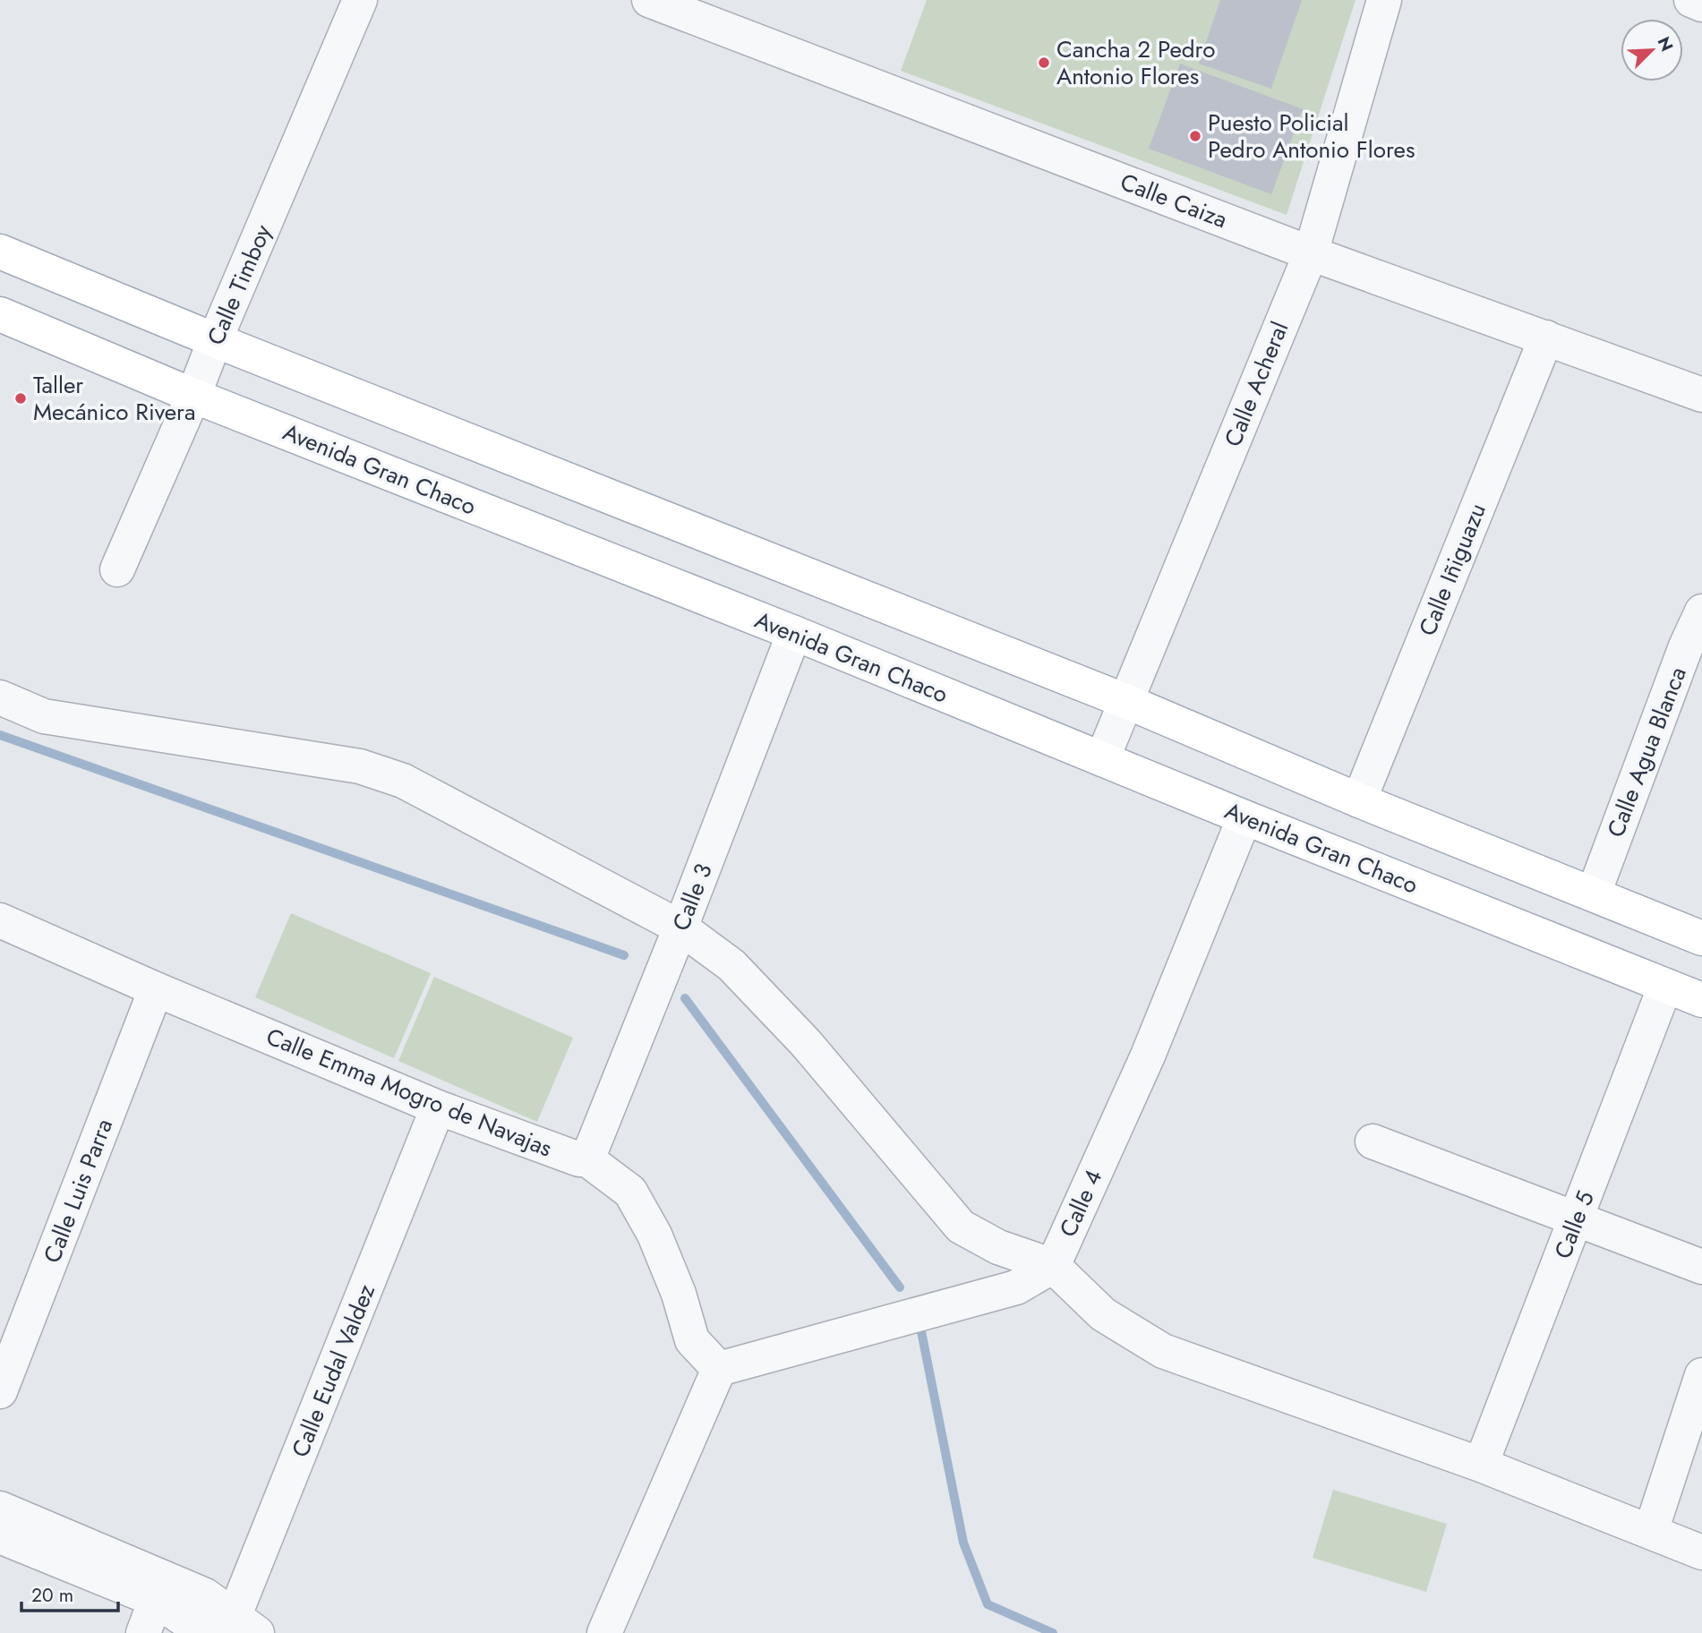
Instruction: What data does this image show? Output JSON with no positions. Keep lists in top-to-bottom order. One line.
{"streets":{"main road":["Avenida Gran Chaco"],"street":["Calle Caiza","Calle Timboy","Calle Acheral","Calle Iñiguazu","Calle Agua Blanca","Calle 3","Calle Emma Mogro de Navajas","Calle Luis Parra","Calle 4","Calle 5","Calle Eudal Valdez"]},"crossings":[["Calle Caiza","Calle Acheral"],["Calle Caiza","Calle Iñiguazu"],["Calle Timboy","Avenida Gran Chaco"],["Calle Acheral","Avenida Gran Chaco"],["Avenida Gran Chaco","Calle 3"],["Avenida Gran Chaco","Calle 4"],["Avenida Gran Chaco","Calle 5"],["Calle 3","Calle Emma Mogro de Navajas"],["Calle Emma Mogro de Navajas","Calle Luis Parra"],["Calle Emma Mogro de Navajas","Calle 4"],["Calle Emma Mogro de Navajas","Calle Eudal Valdez"]],"places":["Cancha 2 Pedro Antonio Flores","Puesto Policial Pedro Antonio Flores","Taller Mecánico Rivera"],"scale_bar":"20 m","north":"top right"}
